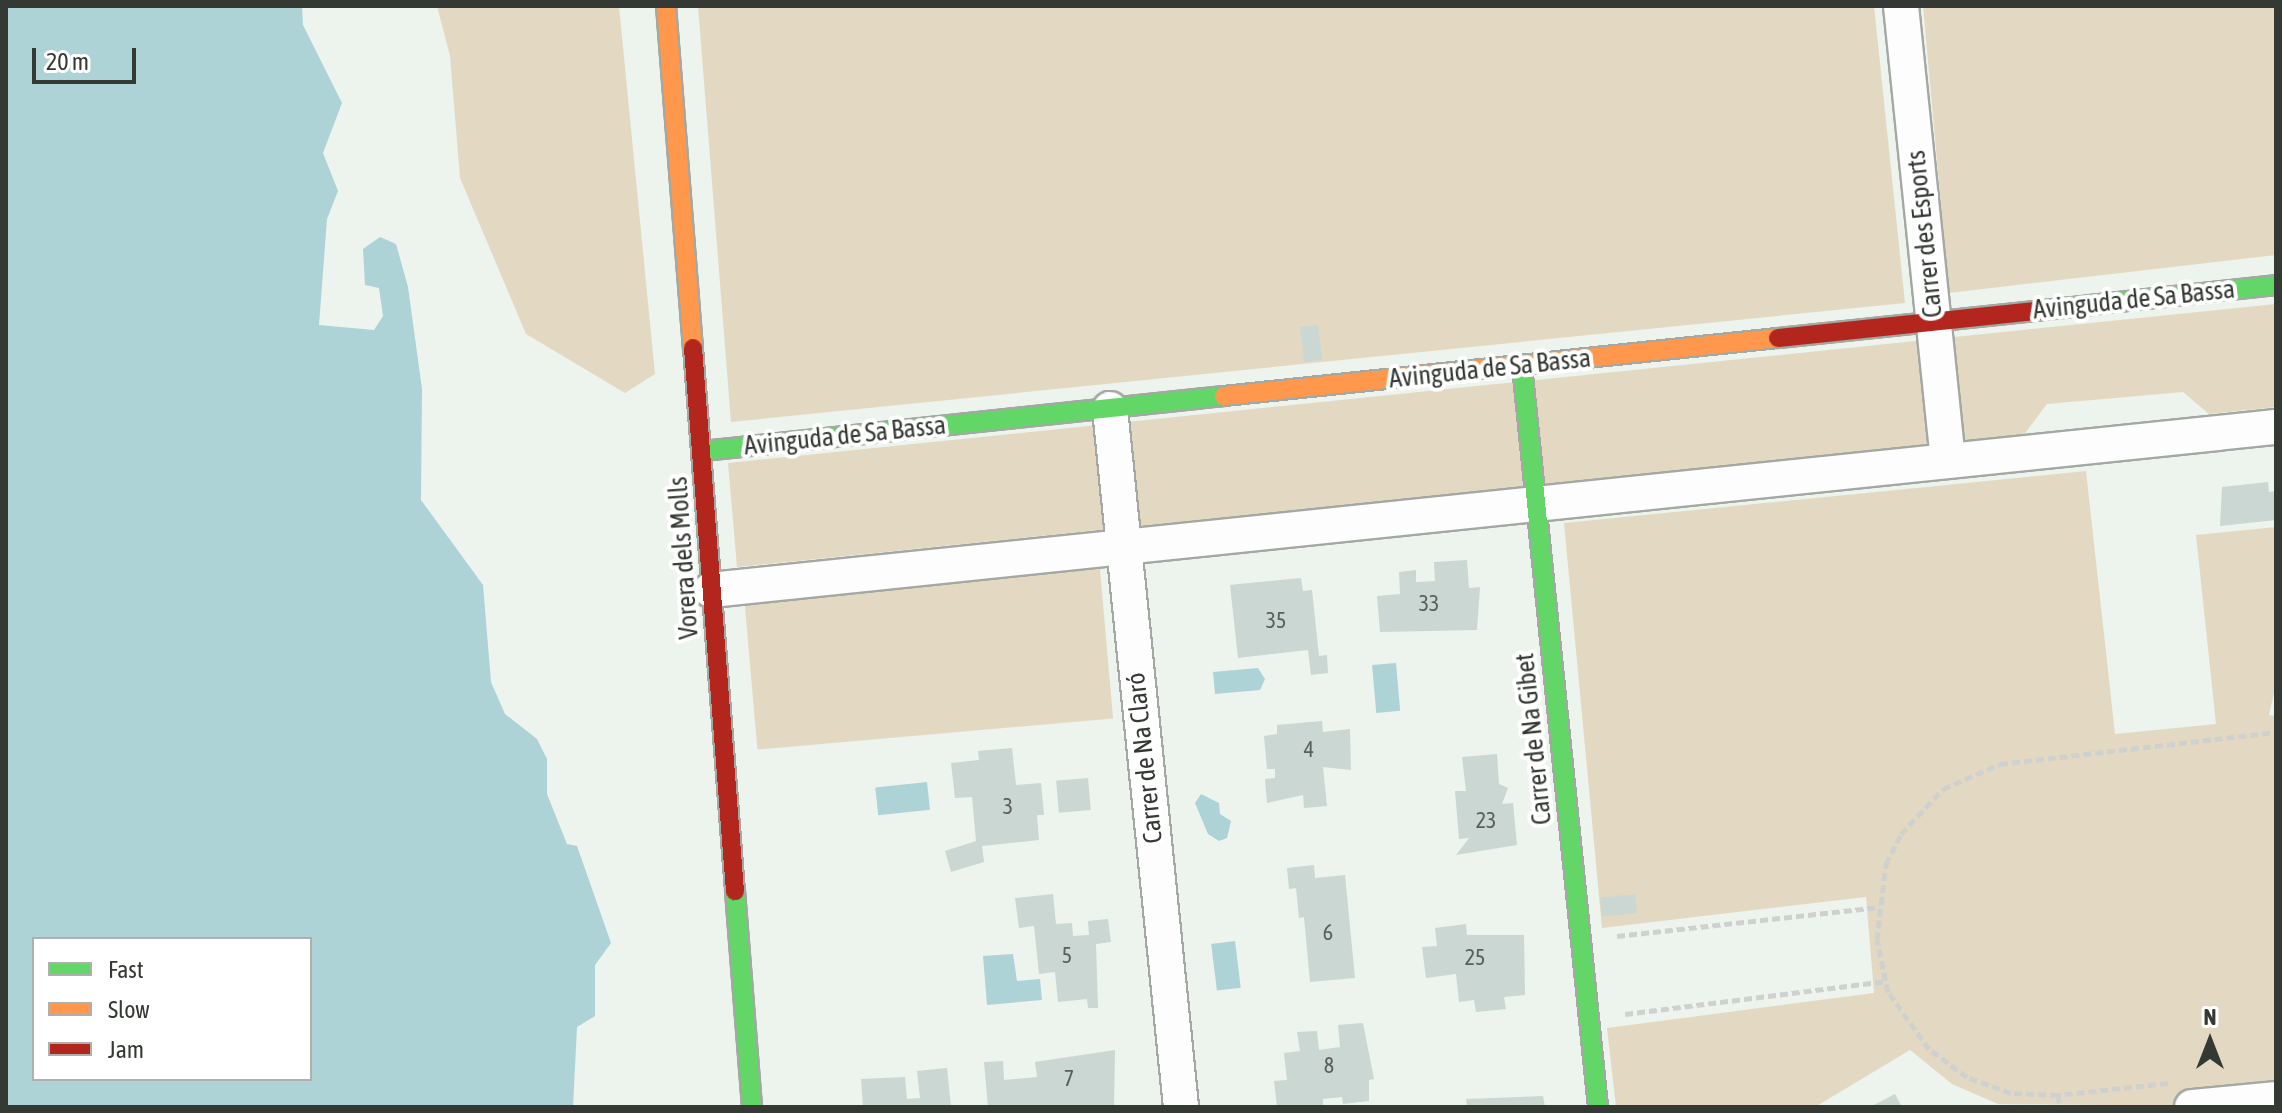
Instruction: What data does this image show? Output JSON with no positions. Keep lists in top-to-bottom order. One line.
{"streets":{"street":["Carrer des Esports","Avinguda de Sa Bassa","Vorera dels Molls","Carrer de Na Gibet","Carrer de Na Claró"]},"crossings":[["Carrer des Esports","Avinguda de Sa Bassa"],["Avinguda de Sa Bassa","Vorera dels Molls"],["Avinguda de Sa Bassa","Carrer de Na Gibet"],["Avinguda de Sa Bassa","Carrer de Na Claró"]],"house_numbers":["33","35","4","3","23","6","5","25","8","7"],"legend":["Fast","Slow","Jam"],"scale_bar":"20 m","north":"top"}
